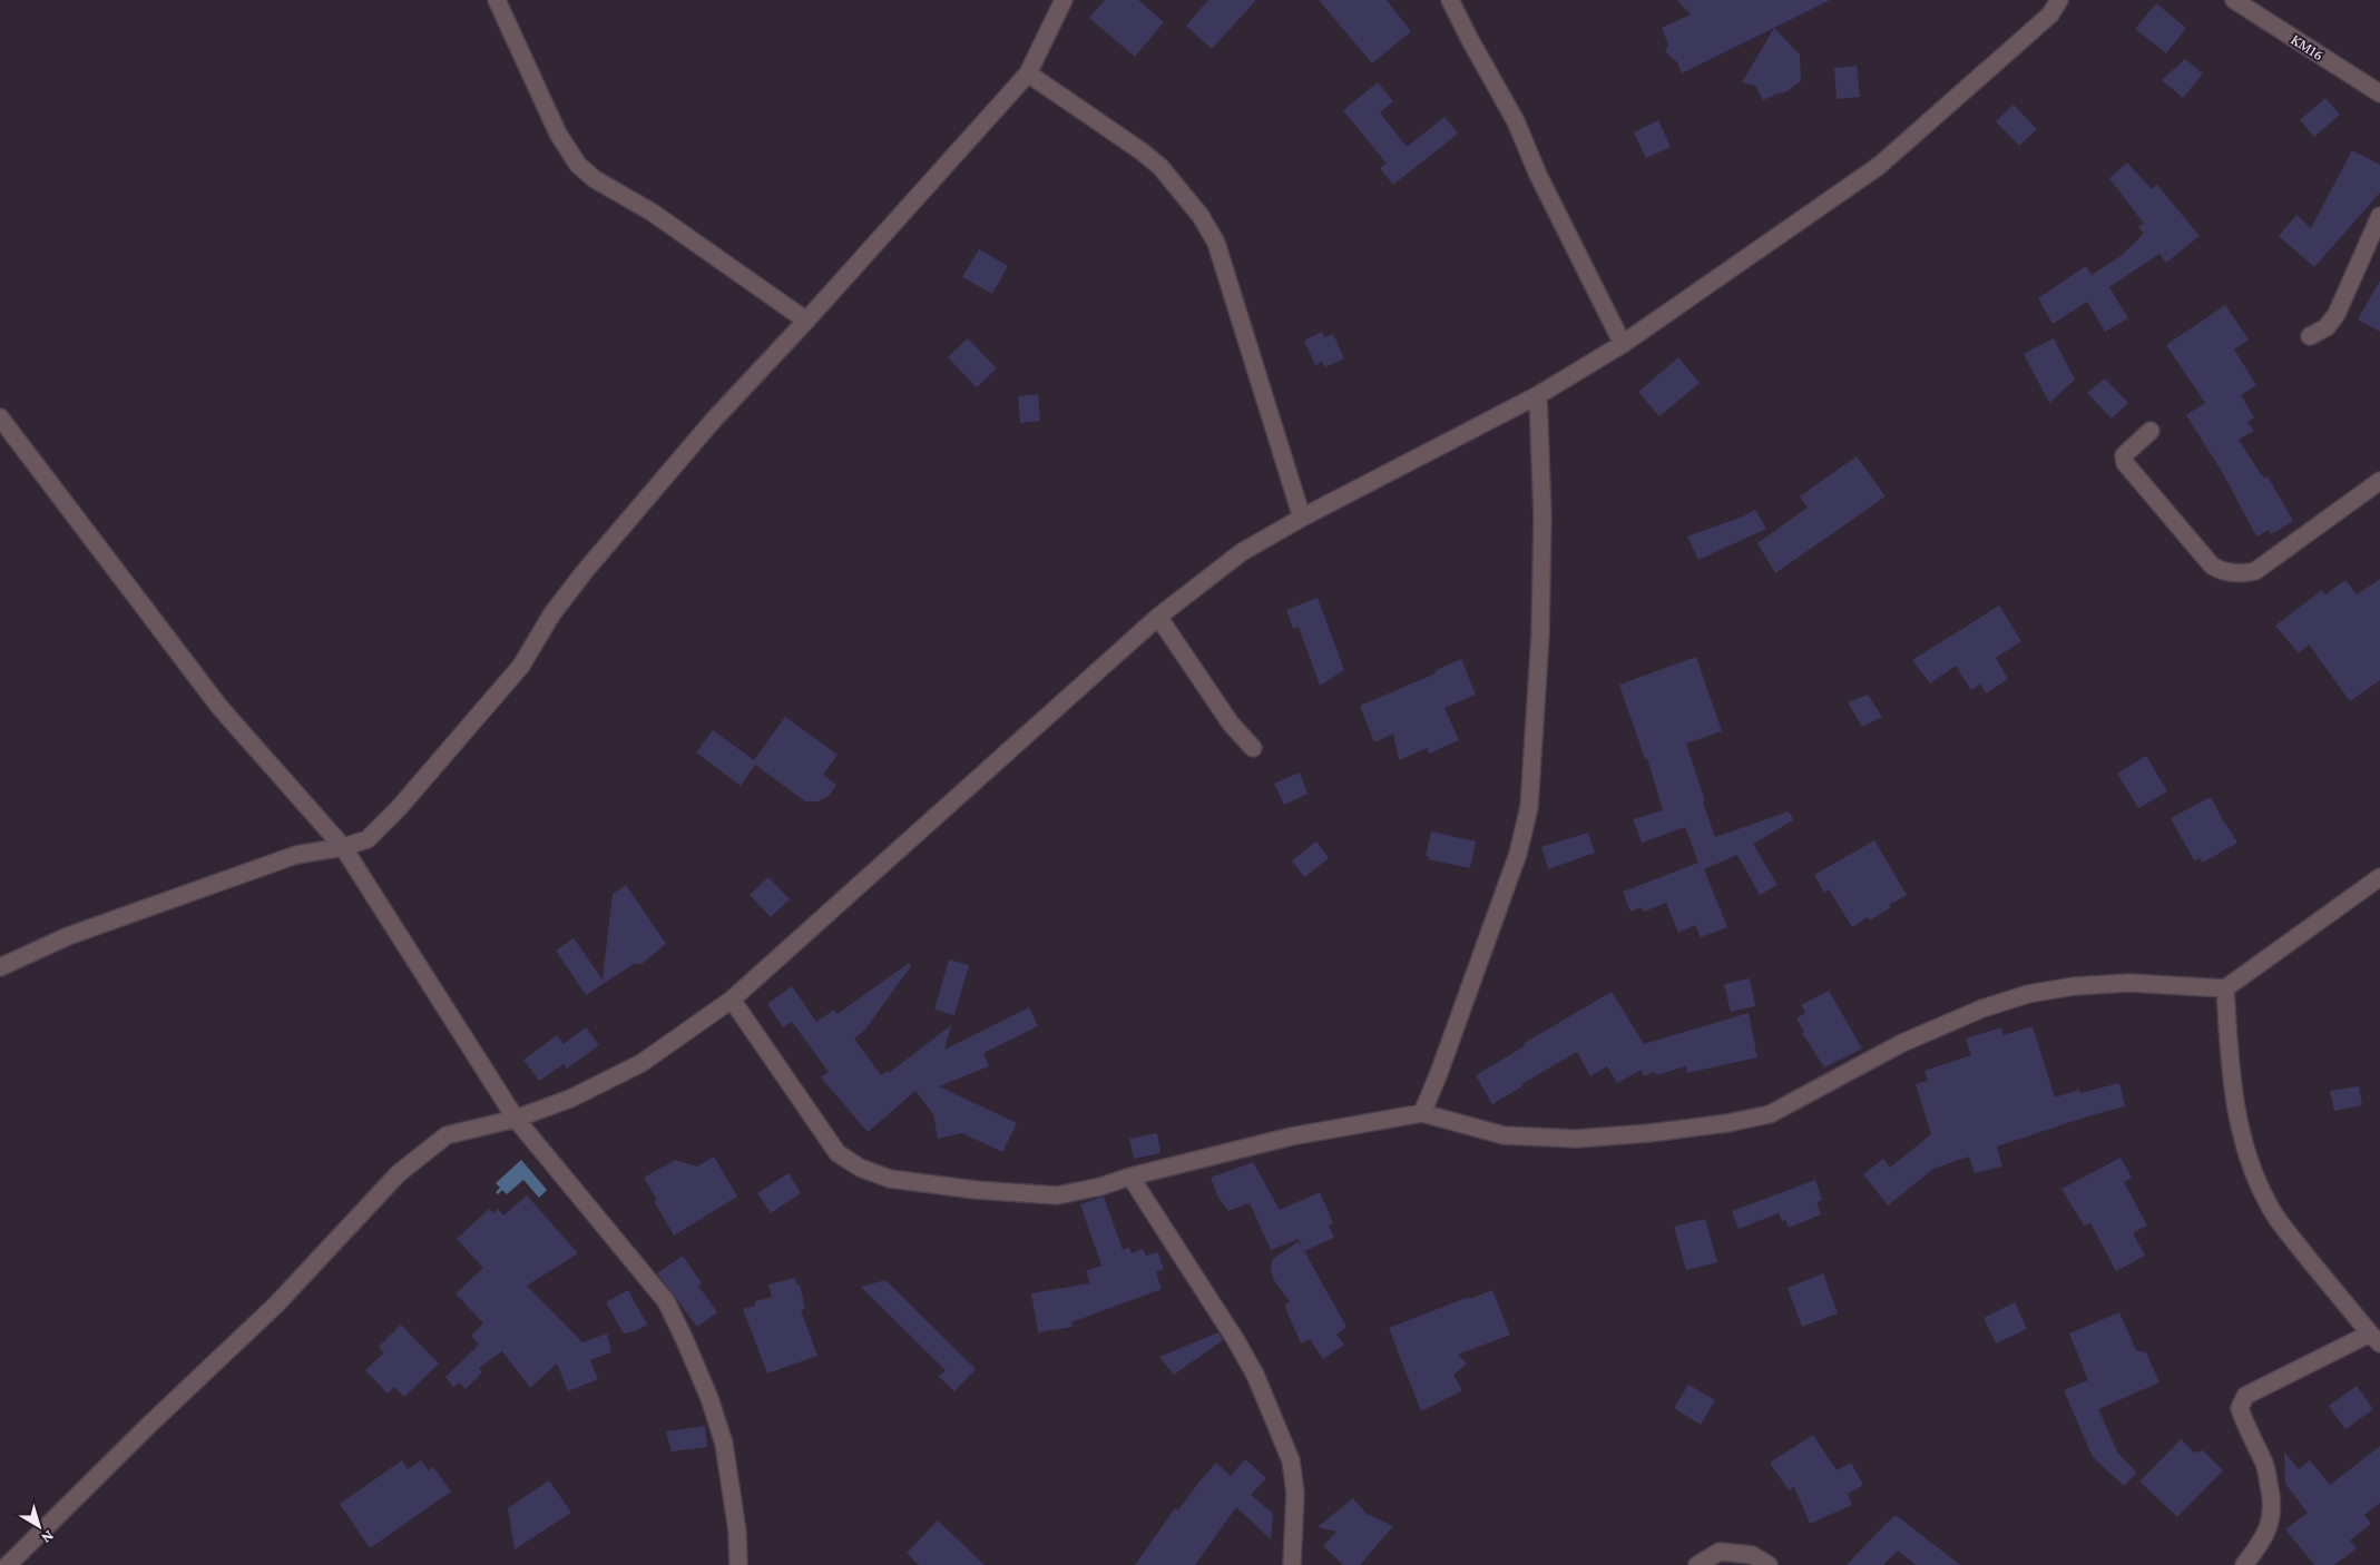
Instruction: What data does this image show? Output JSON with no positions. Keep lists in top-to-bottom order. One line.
{"streets":{"street":["KM16"]},"north":"bottom right"}
